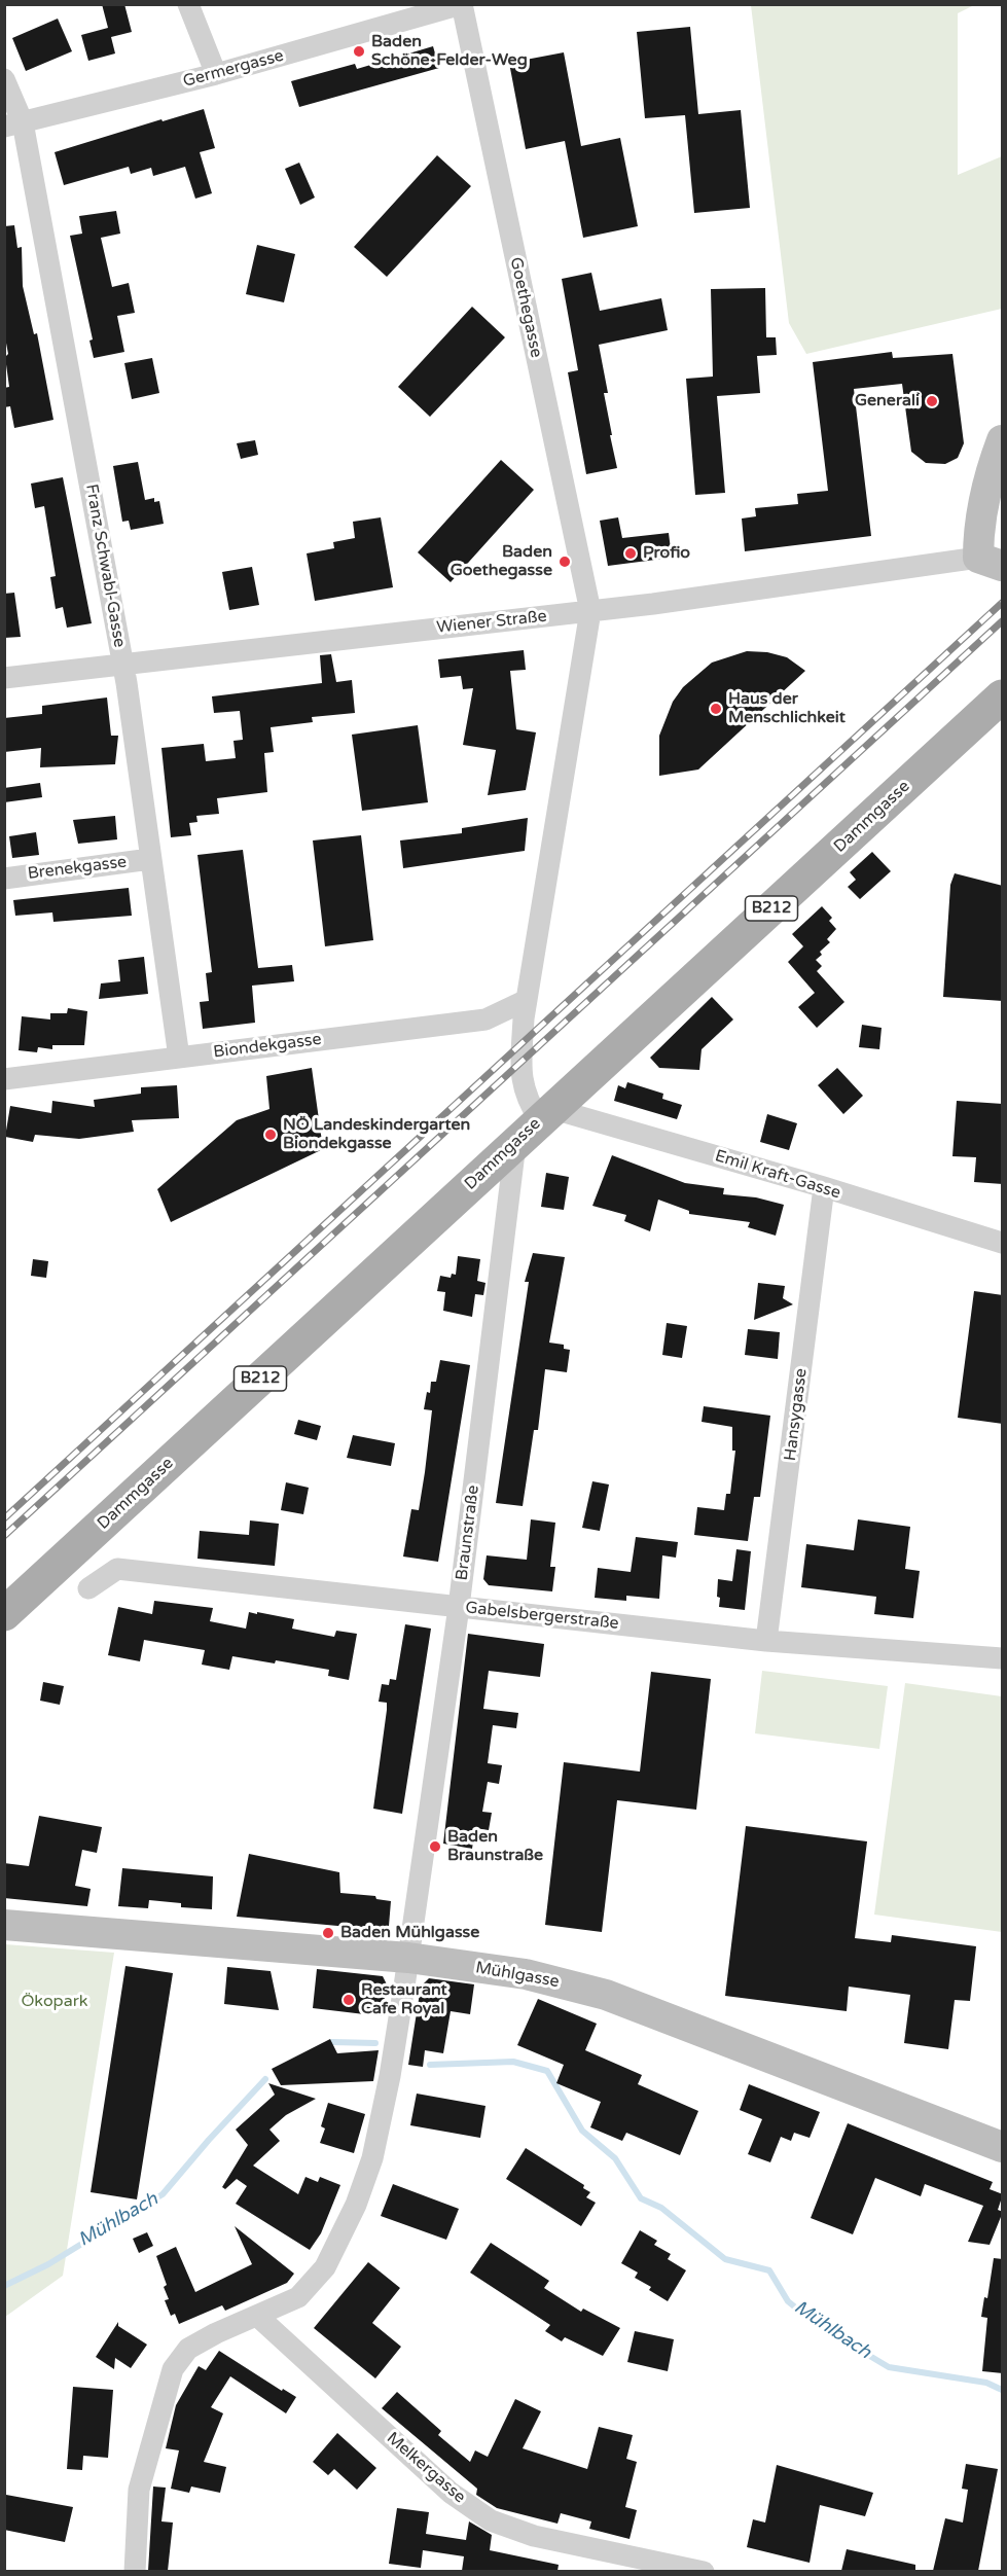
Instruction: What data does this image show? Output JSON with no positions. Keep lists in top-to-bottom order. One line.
{"streets":{"main road":["Dammgasse","B212"],"street":["Germergasse","Goethegasse","Franz Schwabl-Gasse","Wiener Straße","Brenekgasse","Biondekgasse","Emil Kraft-Gasse","Hansygasse","Braunstraße","Gabelsbergerstraße","Mühlgasse","Melkergasse"]},"crossings":[["Germergasse","Goethegasse"],["Germergasse","Franz Schwabl-Gasse"],["Goethegasse","Wiener Straße"],["Franz Schwabl-Gasse","Wiener Straße"],["Franz Schwabl-Gasse","Brenekgasse"],["Franz Schwabl-Gasse","Biondekgasse"],["Dammgasse","Emil Kraft-Gasse"],["Dammgasse","Braunstraße"],["Emil Kraft-Gasse","Hansygasse"],["Hansygasse","Gabelsbergerstraße"],["Braunstraße","Gabelsbergerstraße"],["Braunstraße","Mühlgasse"],["Braunstraße","Melkergasse"]],"water":["Mühlbach"],"parks":["Ökopark"],"places":["Baden Schöne-Felder-Weg","Generali","Profio","Baden Goethegasse","Haus der Menschlichkeit","NÖ Landeskindergarten Biondekgasse","Baden Braunstraße","Baden Mühlgasse","Restaurant Cafe Royal"]}
